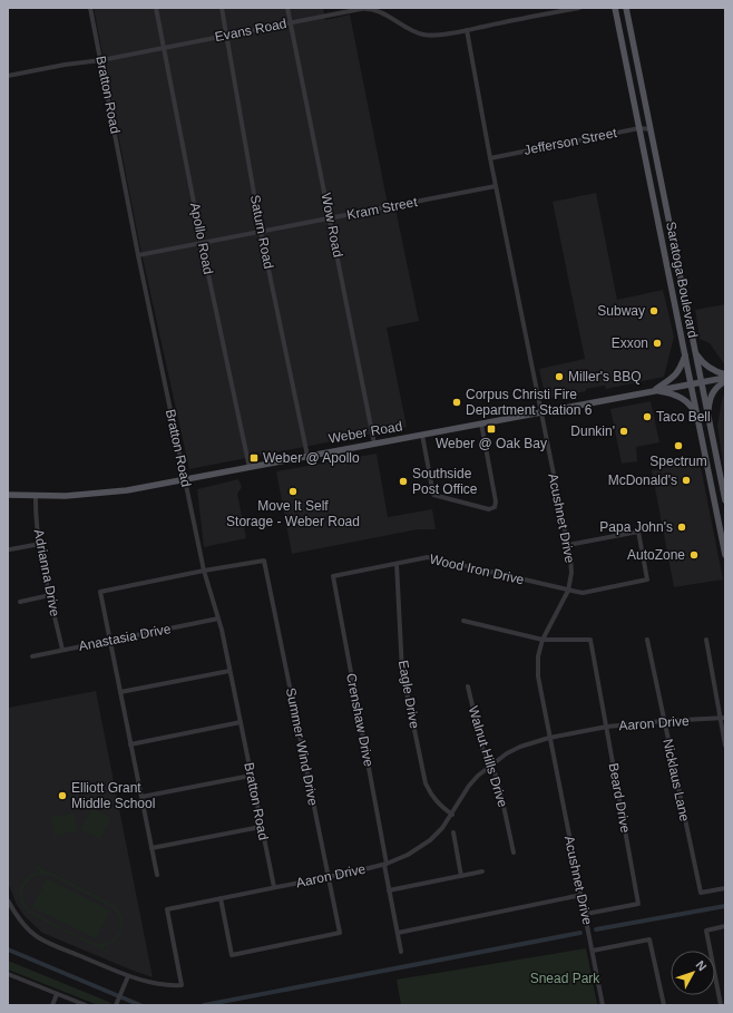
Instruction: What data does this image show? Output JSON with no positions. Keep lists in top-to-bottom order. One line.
{"streets":{"main road":["Saratoga Boulevard","Weber Road"],"street":["Evans Road","Bratton Road","Jefferson Street","Kram Street","Wow Road","Saturn Road","Apollo Road","Acushnet Drive","Wood Iron Drive","Adrianna Drive","Anastasia Drive","Eagle Drive","Crenshaw Drive","Aaron Drive","Summer Wind Drive","Walnut Hills Drive","Nicklaus Lane","Beard Drive"]},"crossings":[["Evans Road","Bratton Road"],["Evans Road","Wow Road"],["Evans Road","Saturn Road"],["Evans Road","Apollo Road"],["Evans Road","Acushnet Drive"],["Bratton Road","Kram Street"],["Bratton Road","Weber Road"],["Bratton Road","Anastasia Drive"],["Bratton Road","Aaron Drive"],["Bratton Road","Summer Wind Drive"],["Jefferson Street","Saratoga Boulevard"],["Jefferson Street","Acushnet Drive"],["Kram Street","Wow Road"],["Kram Street","Saturn Road"],["Kram Street","Apollo Road"],["Kram Street","Acushnet Drive"],["Wow Road","Weber Road"],["Saturn Road","Weber Road"],["Apollo Road","Weber Road"],["Saratoga Boulevard","Weber Road"],["Weber Road","Acushnet Drive"],["Weber Road","Adrianna Drive"],["Acushnet Drive","Wood Iron Drive"],["Acushnet Drive","Aaron Drive"],["Acushnet Drive","Beard Drive"],["Wood Iron Drive","Eagle Drive"],["Wood Iron Drive","Crenshaw Drive"],["Adrianna Drive","Anastasia Drive"],["Eagle Drive","Aaron Drive"],["Crenshaw Drive","Aaron Drive"],["Aaron Drive","Summer Wind Drive"],["Aaron Drive","Walnut Hills Drive"],["Aaron Drive","Nicklaus Lane"],["Aaron Drive","Beard Drive"]],"parks":["Snead Park"],"places":{"other":["Subway","Exxon","Miller's BBQ","Corpus Christi Fire Department Station 6","Taco Bell","Dunkin'","Spectrum","McDonald's","Southside Post Office","Move It Self Storage - Weber Road","Papa John's","AutoZone","Elliott Grant Middle School"],"transit":["Weber @ Oak Bay","Weber @ Apollo"]},"north":"top right"}
